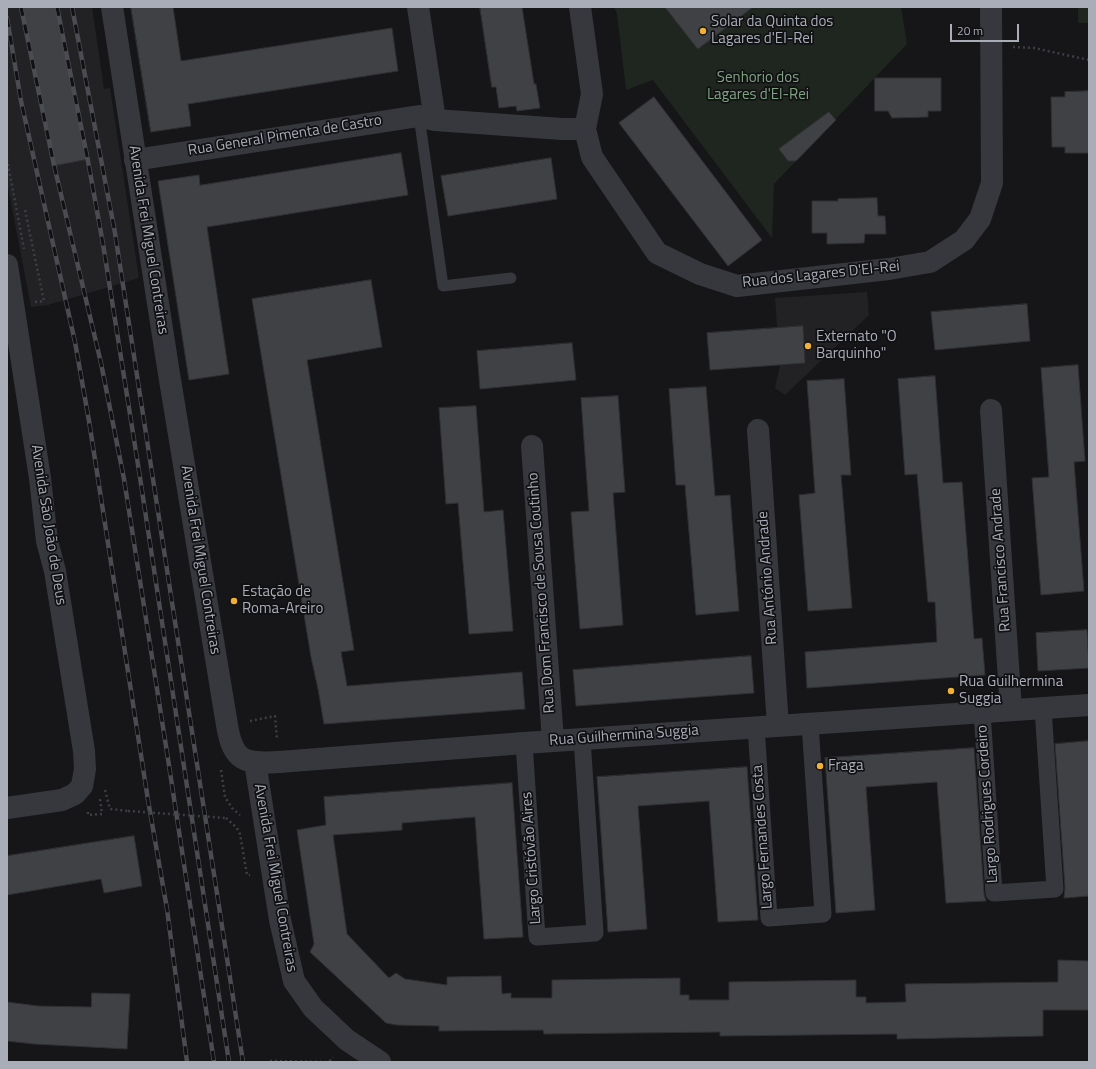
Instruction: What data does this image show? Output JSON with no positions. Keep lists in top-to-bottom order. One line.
{"streets":{"street":["Rua General Pimenta de Castro","Avenida Frei Miguel Contreiras","Rua dos Lagares D'El-Rei","Avenida São João de Deus","Rua Francisco Andrade","Rua António Andrade","Rua Dom Francisco de Sousa Coutinho","Rua Guilhermina Suggia","Largo Rodrigues Cordeiro","Largo Fernandes Costa","Largo Cristóvão Aires"]},"crossings":[["Rua General Pimenta de Castro","Avenida Frei Miguel Contreiras"],["Rua General Pimenta de Castro","Rua dos Lagares D'El-Rei"],["Avenida Frei Miguel Contreiras","Rua Guilhermina Suggia"],["Rua Francisco Andrade","Rua Guilhermina Suggia"],["Rua António Andrade","Rua Guilhermina Suggia"],["Rua Dom Francisco de Sousa Coutinho","Rua Guilhermina Suggia"],["Rua Guilhermina Suggia","Largo Rodrigues Cordeiro"],["Rua Guilhermina Suggia","Largo Fernandes Costa"],["Rua Guilhermina Suggia","Largo Cristóvão Aires"]],"parks":["Senhorio dos Lagares d'El-Rei"],"places":["Solar da Quinta dos Lagares d'El-Rei","Externato \"O Barquinho\"","Estação de Roma-Areiro","Rua Guilhermina Suggia","Fraga"],"scale_bar":"20 m"}
